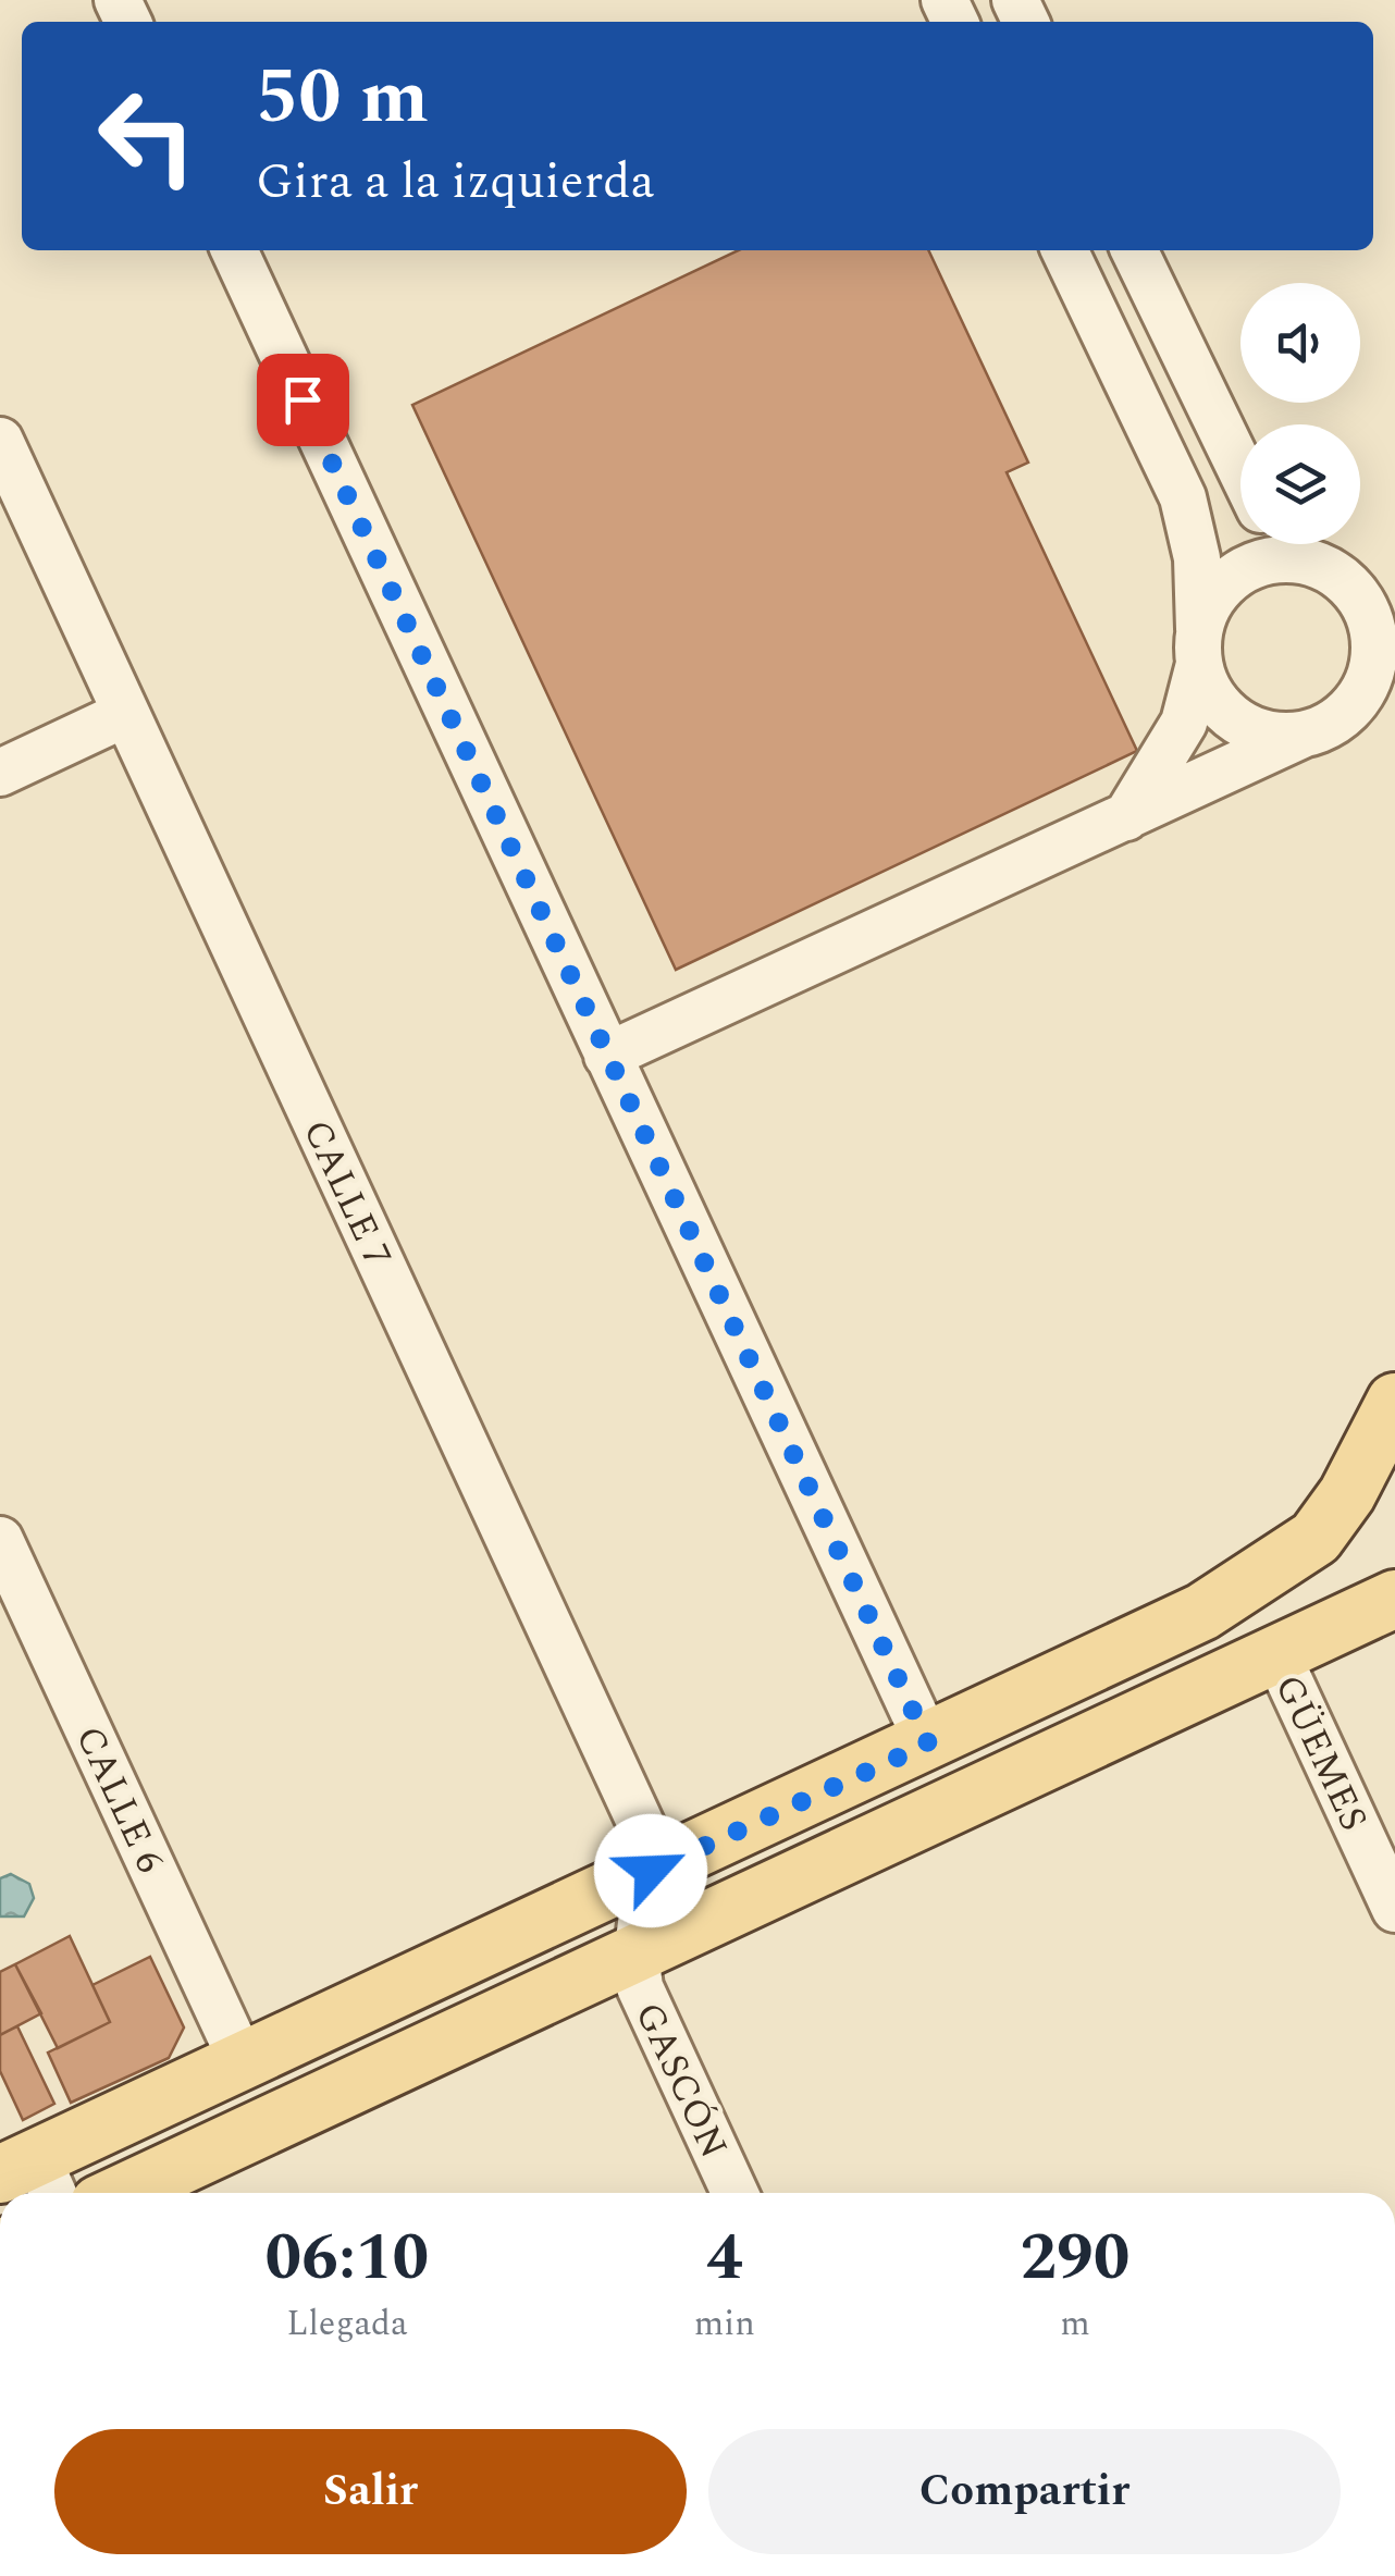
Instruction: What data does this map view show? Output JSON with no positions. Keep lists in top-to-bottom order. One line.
{"streets":{"street":["CALLE 7","GÜEMES","CALLE 6","GASCÓN"]},"crossings":[["CALLE 7","GASCÓN"]],"page":{"turn":["50 m","Gira a la izquierda"],"eta":["06:10","Llegada","4","min","290","m"],"buttons":["Salir","Compartir"]}}
